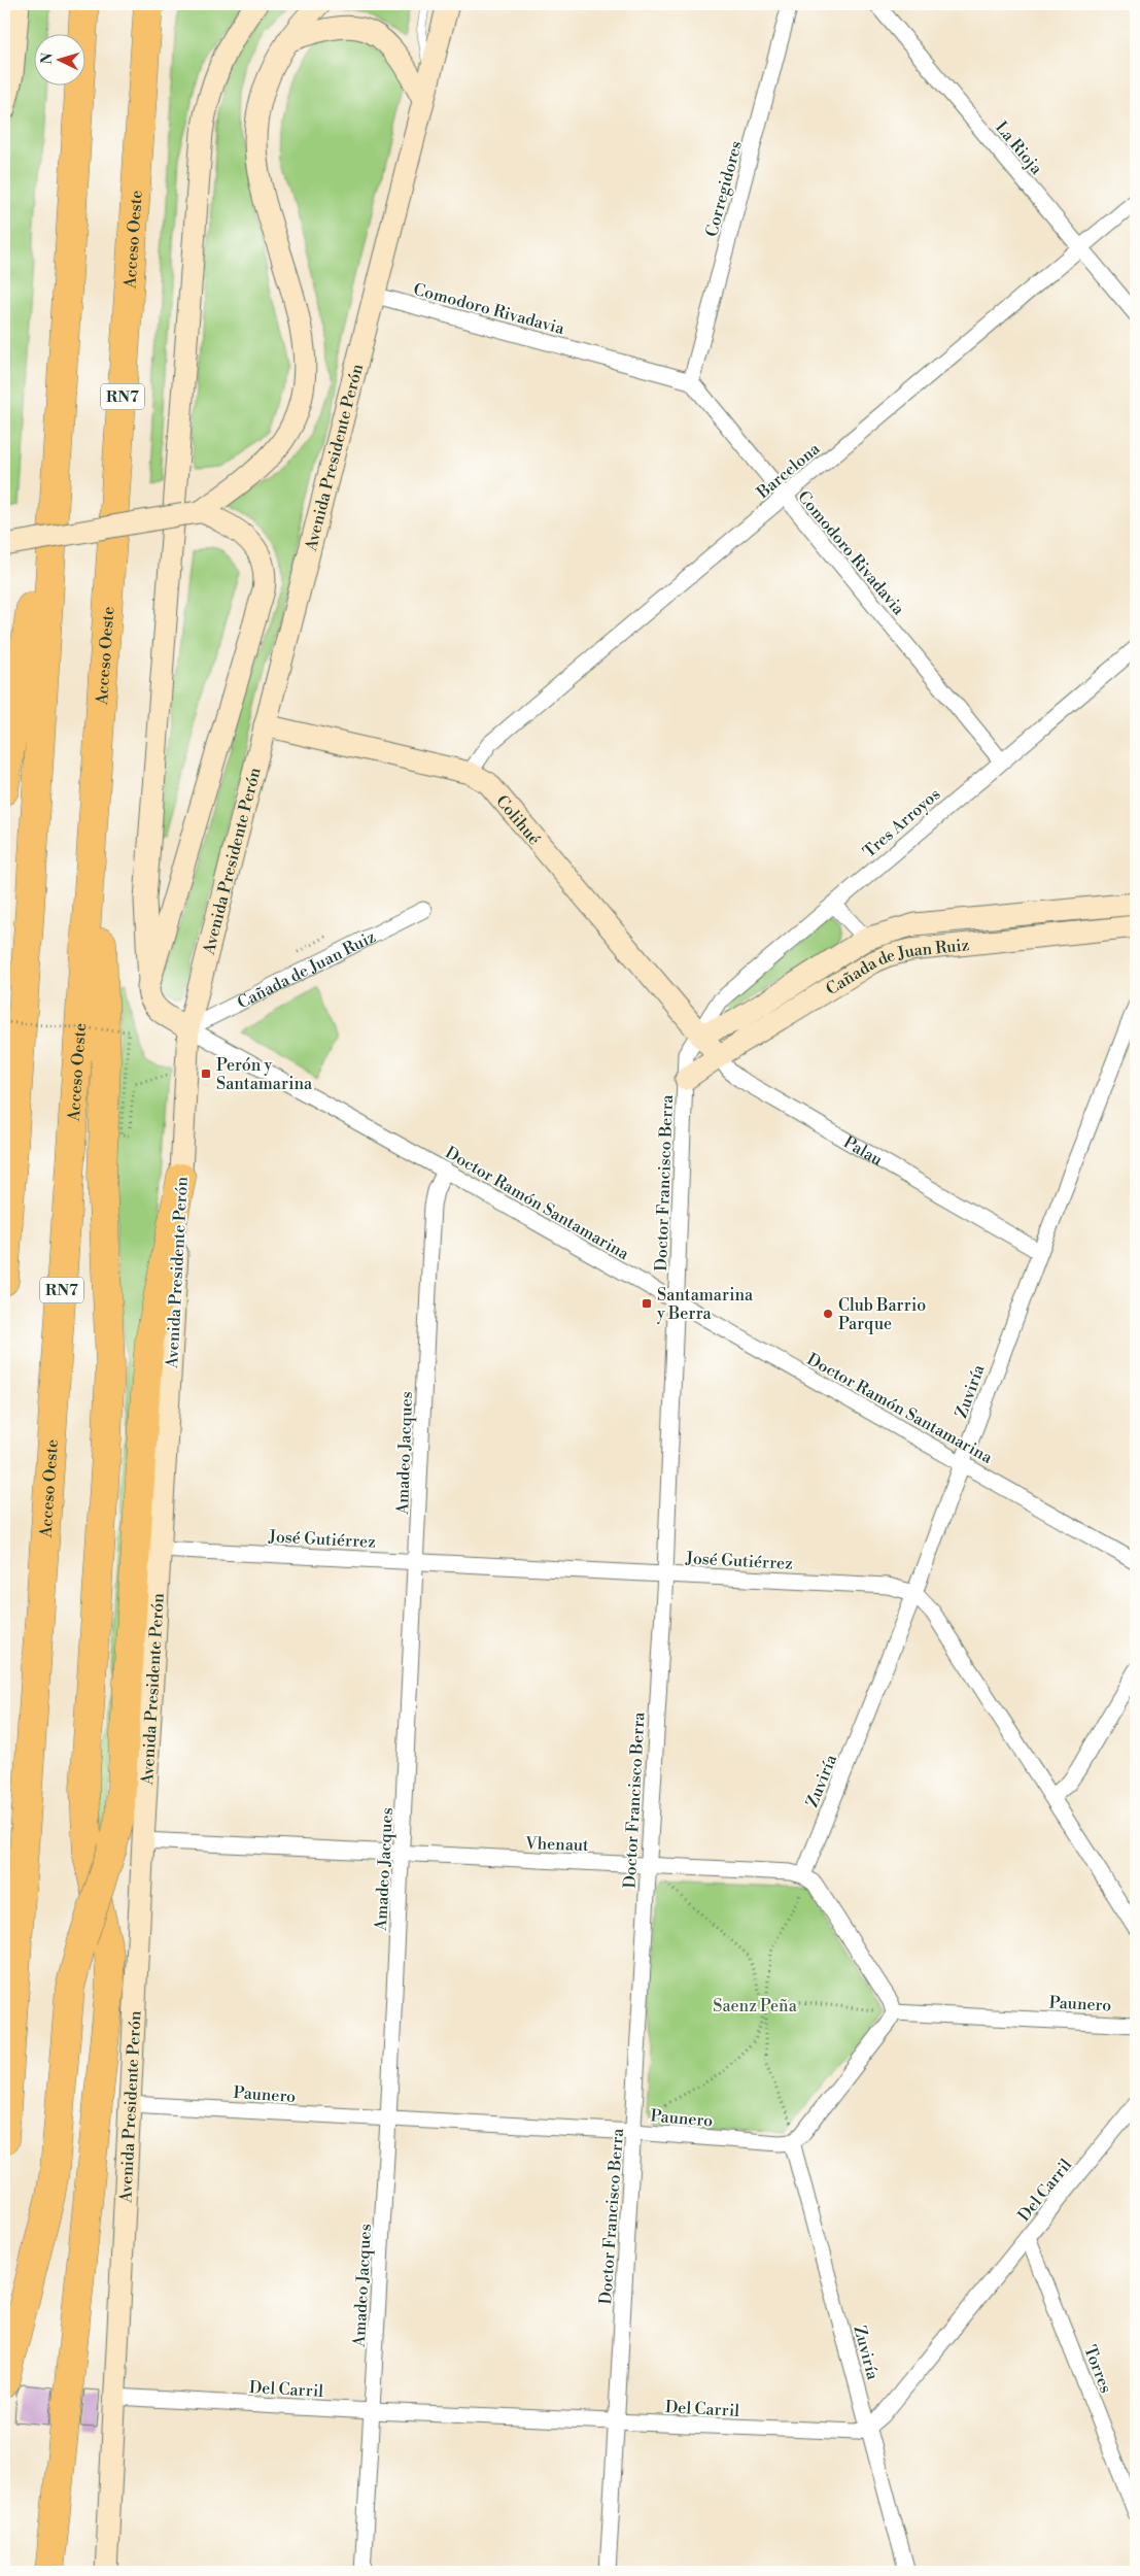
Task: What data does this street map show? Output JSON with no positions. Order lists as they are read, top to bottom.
{
  "streets": {
    "highway": ["Acceso Oeste", "RN7"],
    "main road": [
      "Avenida Presidente Perón",
      "Colihué",
      "Cañada de Juan Ruiz",
      "Palau"
    ],
    "street": [
      "La Rioja",
      "Corregidores",
      "Comodoro Rivadavia",
      "Barcelona",
      "Tres Arroyos",
      "Doctor Francisco Berra",
      "Doctor Ramón Santamarina",
      "Zuviría",
      "Amadeo Jacques",
      "José Gutiérrez",
      "Vhenaut",
      "Paunero",
      "Del Carril",
      "Torres"
    ]
  },
  "crossings": [
    ["La Rioja", "Barcelona"],
    ["Corregidores", "Comodoro Rivadavia"],
    ["Comodoro Rivadavia", "Avenida Presidente Perón"],
    ["Comodoro Rivadavia", "Barcelona"],
    ["Comodoro Rivadavia", "Tres Arroyos"],
    ["Avenida Presidente Perón", "Colihué"],
    ["Avenida Presidente Perón", "Cañada de Juan Ruiz"],
    ["Avenida Presidente Perón", "Doctor Ramón Santamarina"],
    ["Avenida Presidente Perón", "José Gutiérrez"],
    ["Avenida Presidente Perón", "Vhenaut"],
    ["Avenida Presidente Perón", "Paunero"],
    ["Avenida Presidente Perón", "Del Carril"],
    ["Barcelona", "Colihué"],
    ["Colihué", "Tres Arroyos"],
    ["Colihué", "Cañada de Juan Ruiz"],
    ["Colihué", "Palau"],
    ["Colihué", "Doctor Francisco Berra"],
    ["Tres Arroyos", "Cañada de Juan Ruiz"],
    ["Tres Arroyos", "Palau"],
    ["Tres Arroyos", "Doctor Francisco Berra"],
    ["Cañada de Juan Ruiz", "Palau"],
    ["Cañada de Juan Ruiz", "Doctor Francisco Berra"],
    ["Cañada de Juan Ruiz", "Doctor Ramón Santamarina"],
    ["Palau", "Doctor Francisco Berra"],
    ["Palau", "Zuviría"],
    ["Doctor Francisco Berra", "Doctor Ramón Santamarina"],
    ["Doctor Francisco Berra", "José Gutiérrez"],
    ["Doctor Francisco Berra", "Vhenaut"],
    ["Doctor Francisco Berra", "Paunero"],
    ["Doctor Francisco Berra", "Del Carril"],
    ["Doctor Ramón Santamarina", "Zuviría"],
    ["Doctor Ramón Santamarina", "Amadeo Jacques"],
    ["Zuviría", "José Gutiérrez"],
    ["Zuviría", "Vhenaut"],
    ["Zuviría", "Paunero"],
    ["Zuviría", "Del Carril"],
    ["Amadeo Jacques", "José Gutiérrez"],
    ["Amadeo Jacques", "Vhenaut"],
    ["Amadeo Jacques", "Paunero"],
    ["Amadeo Jacques", "Del Carril"],
    ["Del Carril", "Torres"]
  ],
  "parks": ["Saenz Peña"],
  "places": {
    "transit": ["Perón y Santamarina", "Santamarina y Berra"],
    "other": ["Club Barrio Parque"]
  },
  "north": "left"
}
